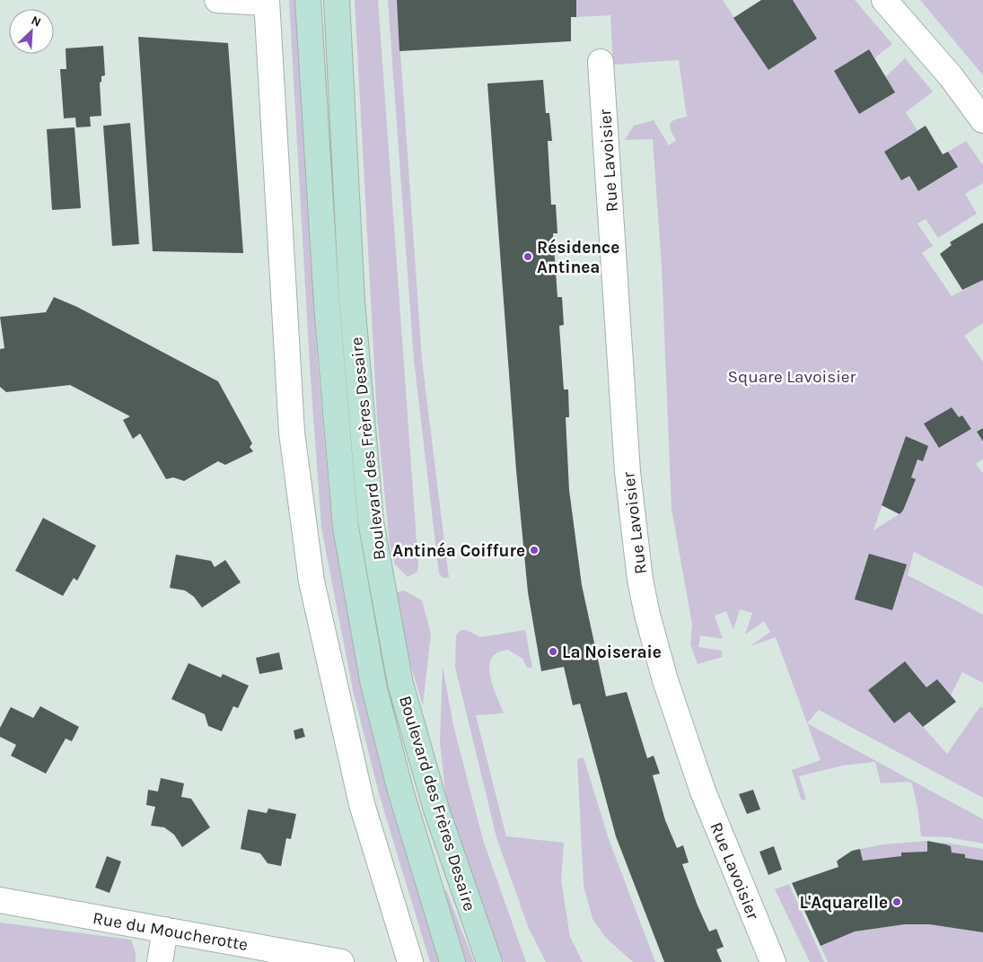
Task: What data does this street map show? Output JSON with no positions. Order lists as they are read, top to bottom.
{
  "streets": {
    "main road": ["Boulevard des Frères Desaire"],
    "street": ["Rue Lavoisier", "Rue du Moucherotte"]
  },
  "parks": ["Square Lavoisier"],
  "places": [
    "Résidence Antinea",
    "Antinéa Coiffure",
    "La Noiseraie",
    "L'Aquarelle"
  ],
  "north": "top right"
}
